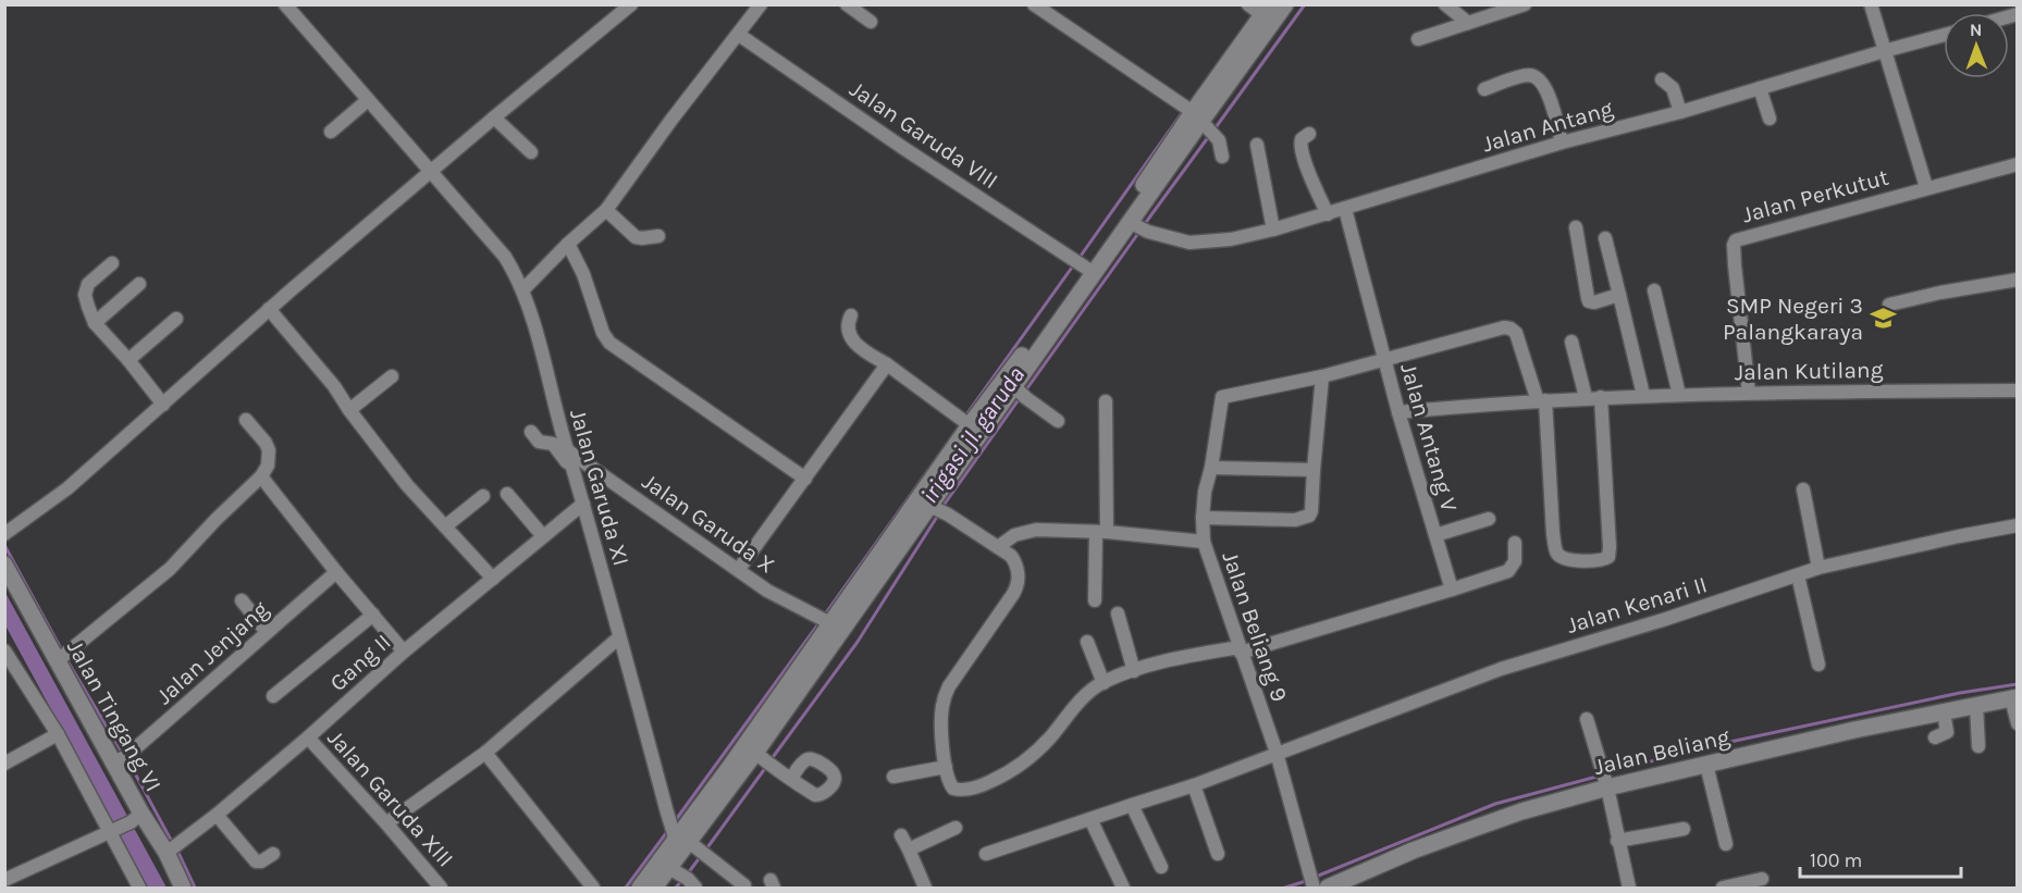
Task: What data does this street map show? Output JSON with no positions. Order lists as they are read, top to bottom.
{
  "streets": {
    "main road": ["Jalan Tingang VI", "Jalan Beliang"],
    "street": [
      "Jalan Antang",
      "Jalan Garuda VIII",
      "Jalan Perkutut",
      "Jalan Kutilang",
      "Jalan Antang V",
      "Jalan Garuda XI",
      "Jalan Garuda X",
      "Jalan Kenari II",
      "Jalan Beliang 9",
      "Jalan Jenjang",
      "Gang II",
      "Jalan Garuda XIII"
    ]
  },
  "crossings": [
    ["Jalan Antang", "Jalan Antang V"],
    ["Jalan Perkutut", "Jalan Kutilang"],
    ["Jalan Kutilang", "Jalan Antang V"],
    ["Jalan Garuda XI", "Jalan Garuda X"],
    ["Jalan Garuda XI", "Gang II"],
    ["Jalan Kenari II", "Jalan Beliang 9"],
    ["Jalan Jenjang", "Jalan Tingang VI"],
    ["Gang II", "Jalan Tingang VI"],
    ["Gang II", "Jalan Garuda XIII"]
  ],
  "water": ["irigasi jl. garuda"],
  "places": {
    "school or university": ["SMP Negeri 3 Palangkaraya"]
  },
  "scale_bar": "100 m",
  "north": "top"
}
